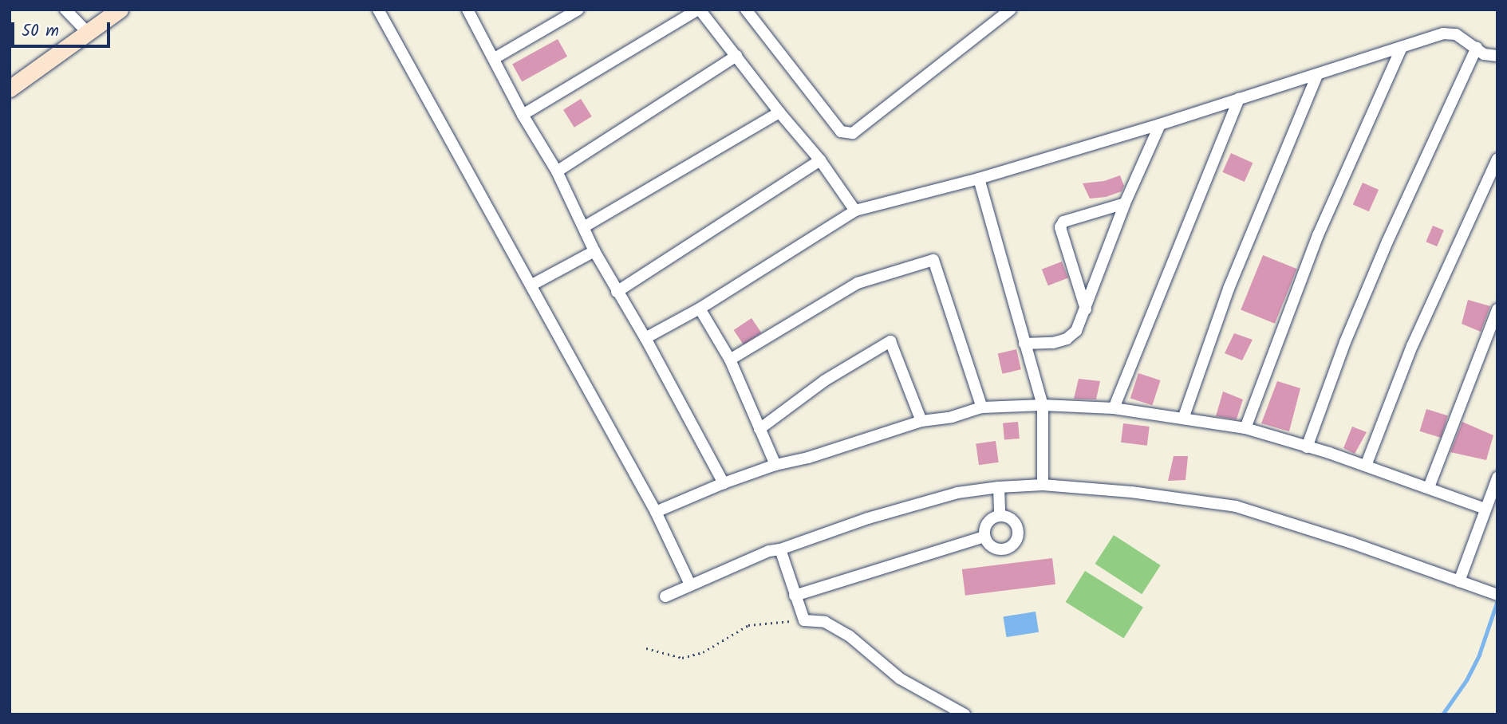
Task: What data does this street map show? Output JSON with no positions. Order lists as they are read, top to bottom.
{
  "scale_bar": "50 m"
}
